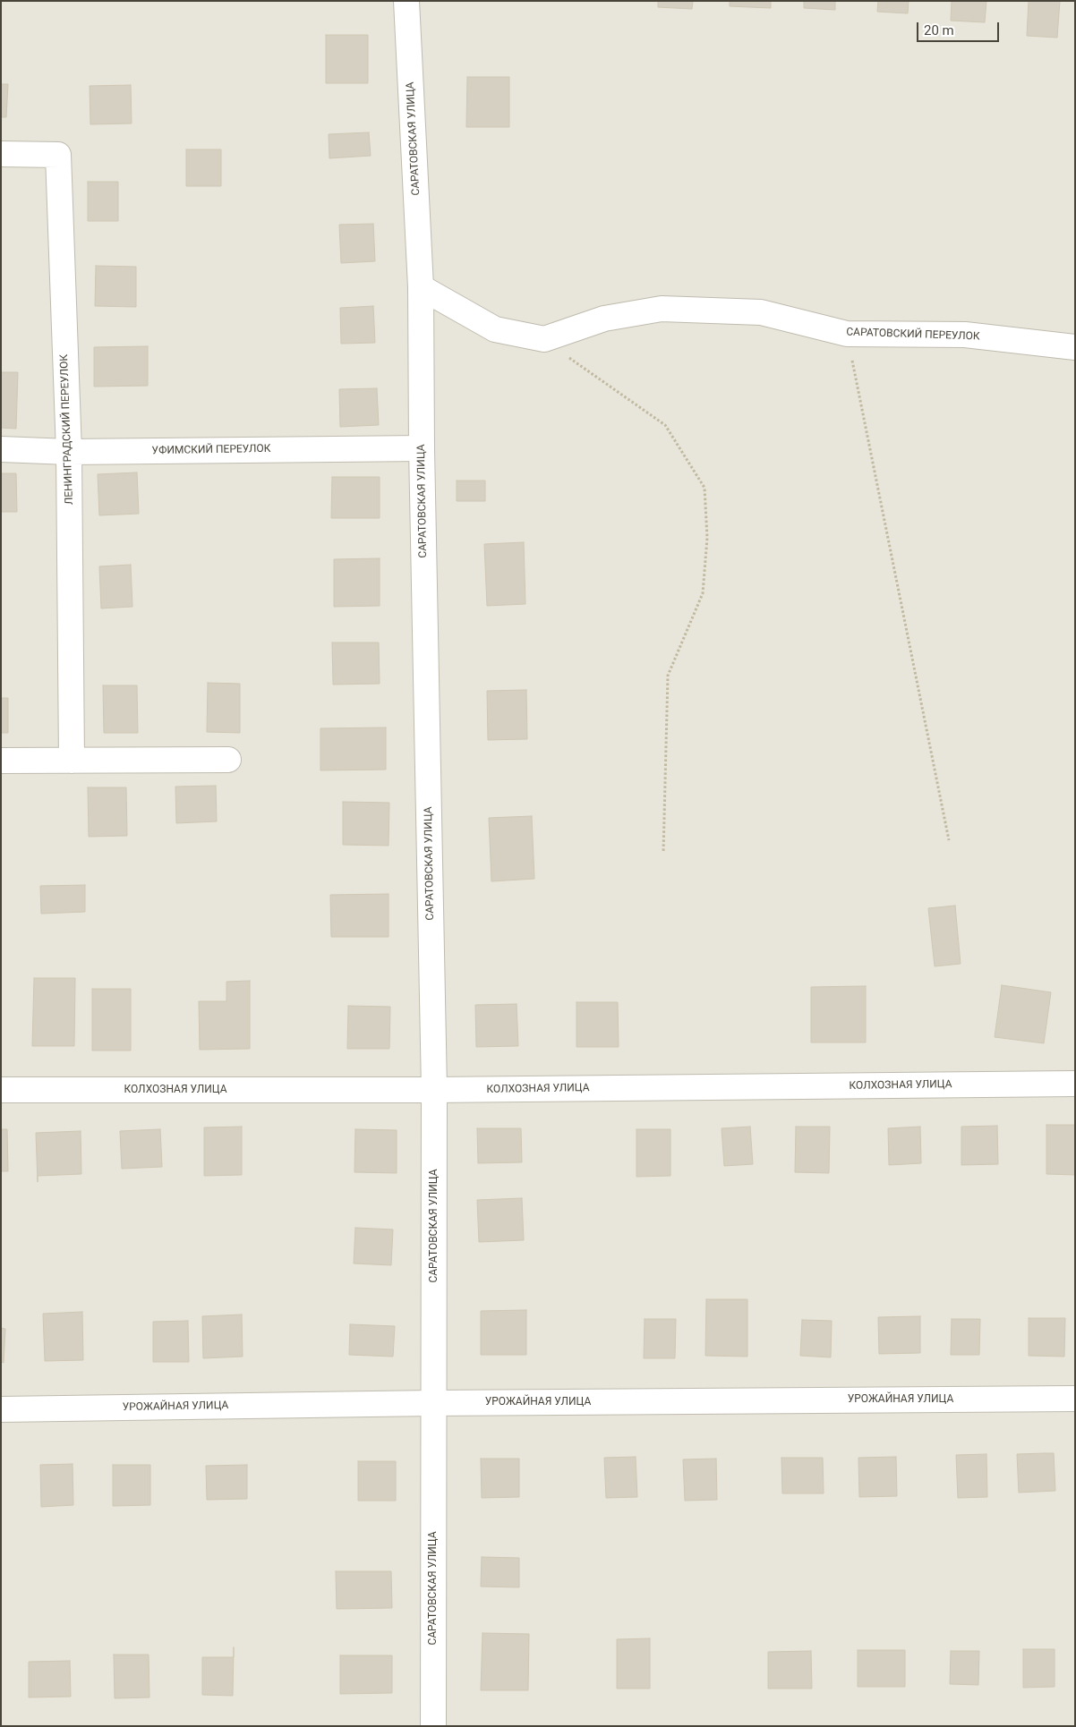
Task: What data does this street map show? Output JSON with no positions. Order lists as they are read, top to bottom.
{
  "streets": {
    "street": [
      "САРАТОВСКАЯ УЛИЦА",
      "САРАТОВСКИЙ ПЕРЕУЛОК",
      "ЛЕНИНГРАДСКИЙ ПЕРЕУЛОК",
      "УФИМСКИЙ ПЕРЕУЛОК",
      "КОЛХОЗНАЯ УЛИЦА",
      "УРОЖАЙНАЯ УЛИЦА"
    ]
  },
  "crossings": [
    ["САРАТОВСКАЯ УЛИЦА", "УФИМСКИЙ ПЕРЕУЛОК"],
    ["САРАТОВСКАЯ УЛИЦА", "КОЛХОЗНАЯ УЛИЦА"],
    ["САРАТОВСКАЯ УЛИЦА", "УРОЖАЙНАЯ УЛИЦА"],
    ["ЛЕНИНГРАДСКИЙ ПЕРЕУЛОК", "УФИМСКИЙ ПЕРЕУЛОК"]
  ],
  "scale_bar": "20 m"
}
